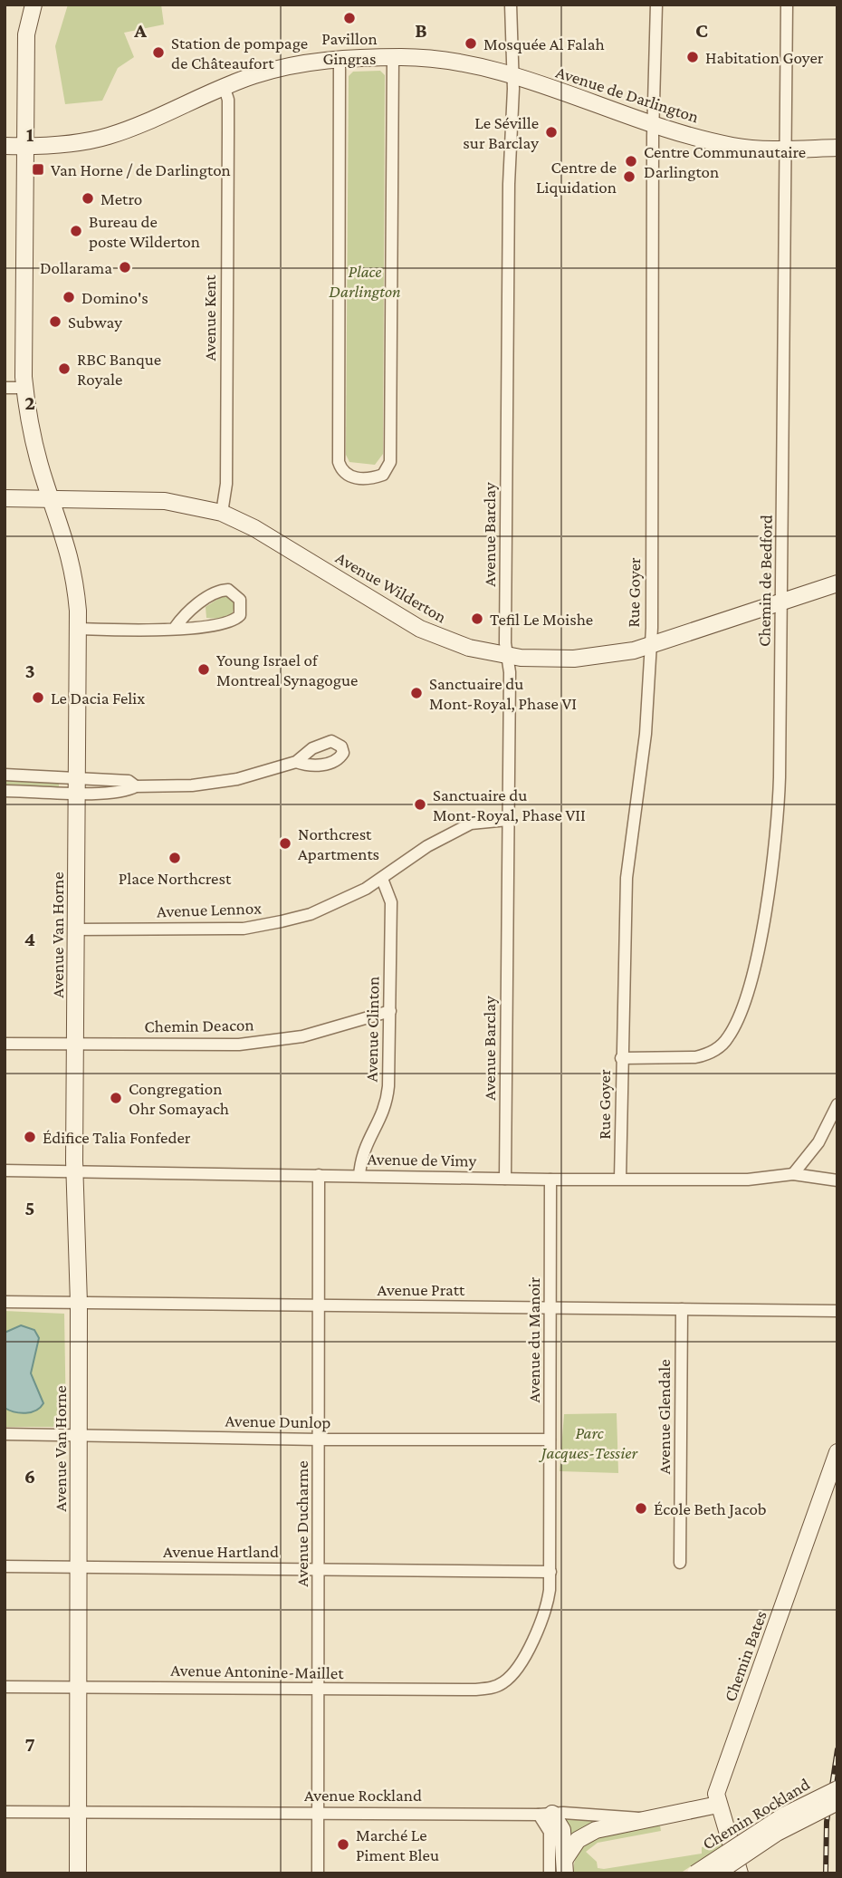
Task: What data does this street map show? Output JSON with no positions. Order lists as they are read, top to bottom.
{
  "streets": {
    "street": [
      "Avenue de Darlington",
      "Avenue Kent",
      "Avenue Barclay",
      "Chemin de Bedford",
      "Avenue Wilderton",
      "Rue Goyer",
      "Avenue Lennox",
      "Avenue Van Horne",
      "Chemin Deacon",
      "Avenue Clinton",
      "Avenue de Vimy",
      "Avenue Pratt",
      "Avenue du Manoir",
      "Avenue Glendale",
      "Avenue Dunlop",
      "Avenue Ducharme",
      "Avenue Hartland",
      "Chemin Bates",
      "Avenue Antonine-Maillet",
      "Avenue Rockland",
      "Chemin Rockland"
    ]
  },
  "crossings": [
    ["Avenue de Darlington", "Avenue Kent"],
    ["Avenue de Darlington", "Avenue Barclay"],
    ["Avenue de Darlington", "Chemin de Bedford"],
    ["Avenue de Darlington", "Rue Goyer"],
    ["Avenue de Darlington", "Avenue Van Horne"],
    ["Avenue Kent", "Avenue Wilderton"],
    ["Avenue Barclay", "Avenue Wilderton"],
    ["Avenue Barclay", "Avenue Lennox"],
    ["Avenue Barclay", "Avenue de Vimy"],
    ["Chemin de Bedford", "Avenue Wilderton"],
    ["Chemin de Bedford", "Rue Goyer"],
    ["Avenue Wilderton", "Rue Goyer"],
    ["Avenue Wilderton", "Avenue Van Horne"],
    ["Rue Goyer", "Avenue de Vimy"],
    ["Avenue Lennox", "Avenue Van Horne"],
    ["Avenue Lennox", "Avenue Clinton"],
    ["Avenue Van Horne", "Chemin Deacon"],
    ["Avenue Van Horne", "Avenue de Vimy"],
    ["Avenue Van Horne", "Avenue Pratt"],
    ["Avenue Van Horne", "Avenue Dunlop"],
    ["Avenue Van Horne", "Avenue Hartland"],
    ["Avenue Van Horne", "Avenue Antonine-Maillet"],
    ["Avenue Van Horne", "Avenue Rockland"],
    ["Chemin Deacon", "Avenue Clinton"],
    ["Avenue Clinton", "Avenue de Vimy"],
    ["Avenue de Vimy", "Avenue du Manoir"],
    ["Avenue de Vimy", "Avenue Ducharme"],
    ["Avenue Pratt", "Avenue du Manoir"],
    ["Avenue Pratt", "Avenue Glendale"],
    ["Avenue Pratt", "Avenue Ducharme"],
    ["Avenue du Manoir", "Avenue Dunlop"],
    ["Avenue du Manoir", "Avenue Hartland"],
    ["Avenue du Manoir", "Avenue Antonine-Maillet"],
    ["Avenue Dunlop", "Avenue Ducharme"],
    ["Avenue Ducharme", "Avenue Hartland"],
    ["Avenue Ducharme", "Avenue Antonine-Maillet"],
    ["Avenue Ducharme", "Avenue Rockland"],
    ["Chemin Bates", "Avenue Rockland"]
  ],
  "parks": ["Place Darlington", "Parc Jacques-Tessier"],
  "places": {
    "other": [
      "Pavillon Gingras",
      "Mosquée Al Falah",
      "Station de pompage de Châteaufort",
      "Habitation Goyer",
      "Le Séville sur Barclay",
      "Centre Communautaire Darlington",
      "Centre de Liquidation",
      "Metro",
      "Bureau de poste Wilderton",
      "Dollarama",
      "Domino's",
      "Subway",
      "RBC Banque Royale",
      "Tefil Le Moishe",
      "Young Israel of Montreal Synagogue",
      "Sanctuaire du Mont-Royal, Phase VI",
      "Le Dacia Felix",
      "Sanctuaire du Mont-Royal, Phase VII",
      "Northcrest Apartments",
      "Place Northcrest",
      "Congregation Ohr Somayach",
      "Édifice Talia Fonfeder",
      "École Beth Jacob",
      "Marché Le Piment Bleu"
    ],
    "transit": ["Van Horne / de Darlington"]
  },
  "grid": {
    "columns": ["A", "B", "C"],
    "rows": [
      "1",
      "2",
      "3",
      "4",
      "5",
      "6",
      "7"
    ]
  }
}
